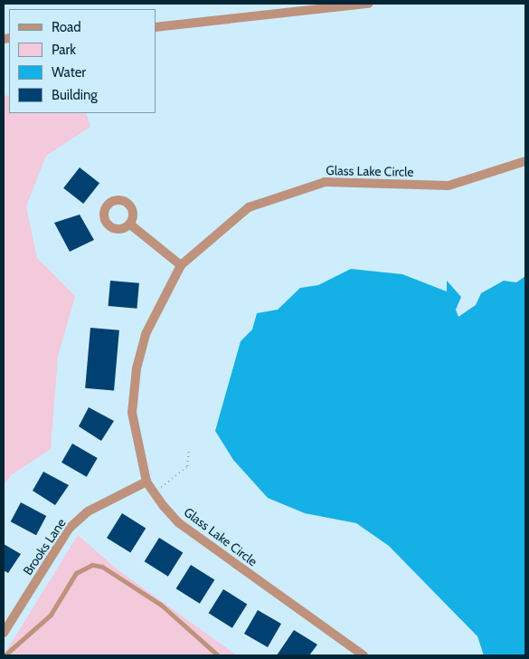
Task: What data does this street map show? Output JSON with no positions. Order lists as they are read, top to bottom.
{
  "streets": {
    "street": ["Glass Lake Circle", "Brooks Lane"]
  },
  "crossings": [
    ["Glass Lake Circle", "Brooks Lane"]
  ],
  "legend": [
    "Road",
    "Park",
    "Water",
    "Building"
  ]
}
